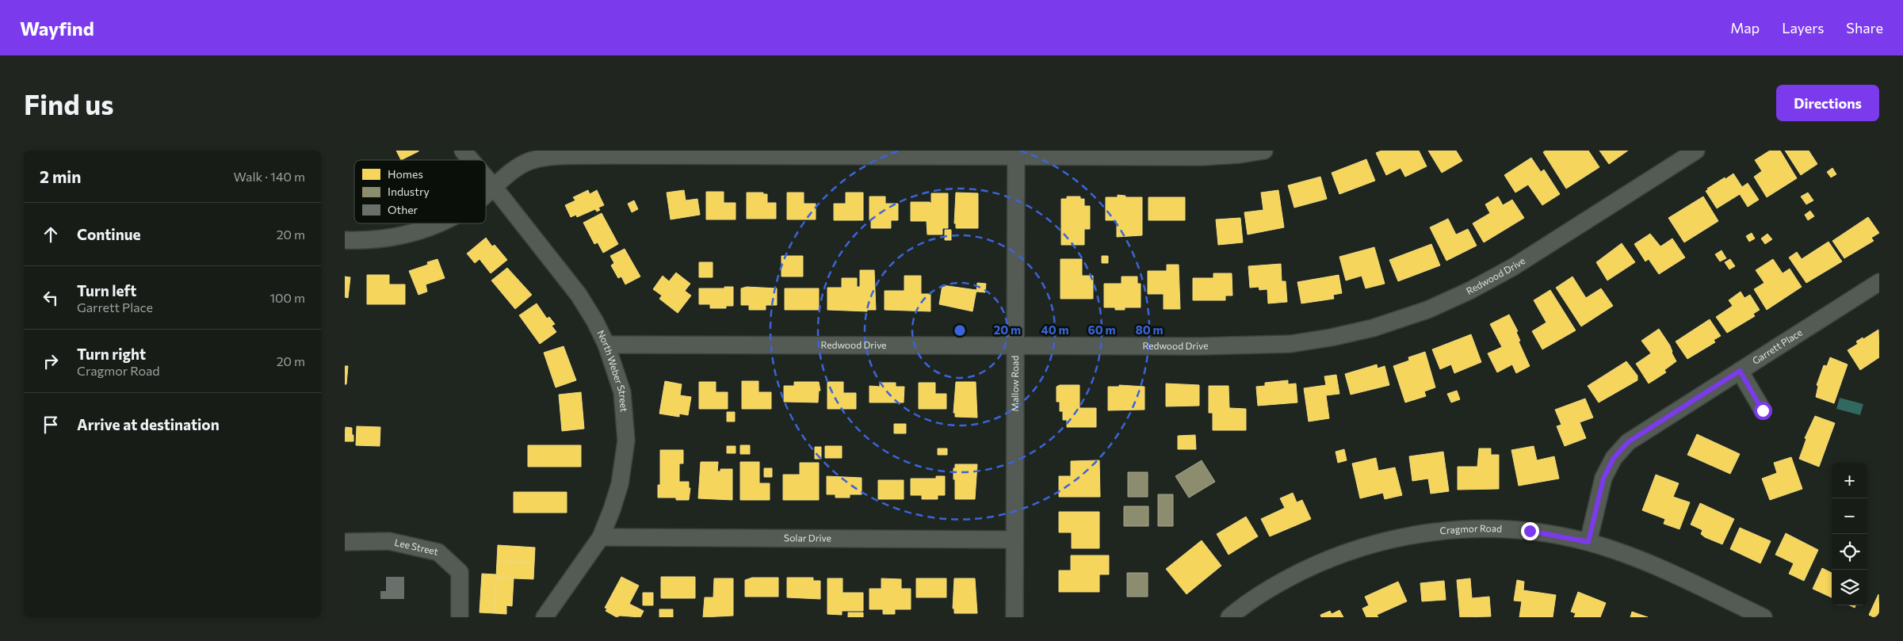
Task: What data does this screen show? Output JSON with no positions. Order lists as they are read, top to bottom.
{
  "streets": {
    "street": [
      "Redwood Drive",
      "Garrett Place",
      "North Weber Street",
      "Mallow Road",
      "Cragmor Road",
      "Solar Drive",
      "Lee Street"
    ]
  },
  "crossings": [
    ["Redwood Drive", "North Weber Street"],
    ["Redwood Drive", "Mallow Road"],
    ["Garrett Place", "Cragmor Road"],
    ["North Weber Street", "Solar Drive"],
    ["Mallow Road", "Solar Drive"]
  ],
  "legend": ["Homes", "Industry", "Other"],
  "page": {
    "header": "Wayfind",
    "nav": ["Map", "Layers", "Share"],
    "buttons": "Directions",
    "title": "Find us",
    "heading": ["2 min", "Walk · 140 m"],
    "list": [
      ["Continue", "20 m"],
      ["Turn left", "Garrett Place", "100 m"],
      ["Turn right", "Cragmor Road", "20 m"],
      "Arrive at destination"
    ],
    "map_buttons": ["+", "−"]
  },
  "rings": [
    "20 m",
    "40 m",
    "60 m",
    "80 m"
  ]
}
